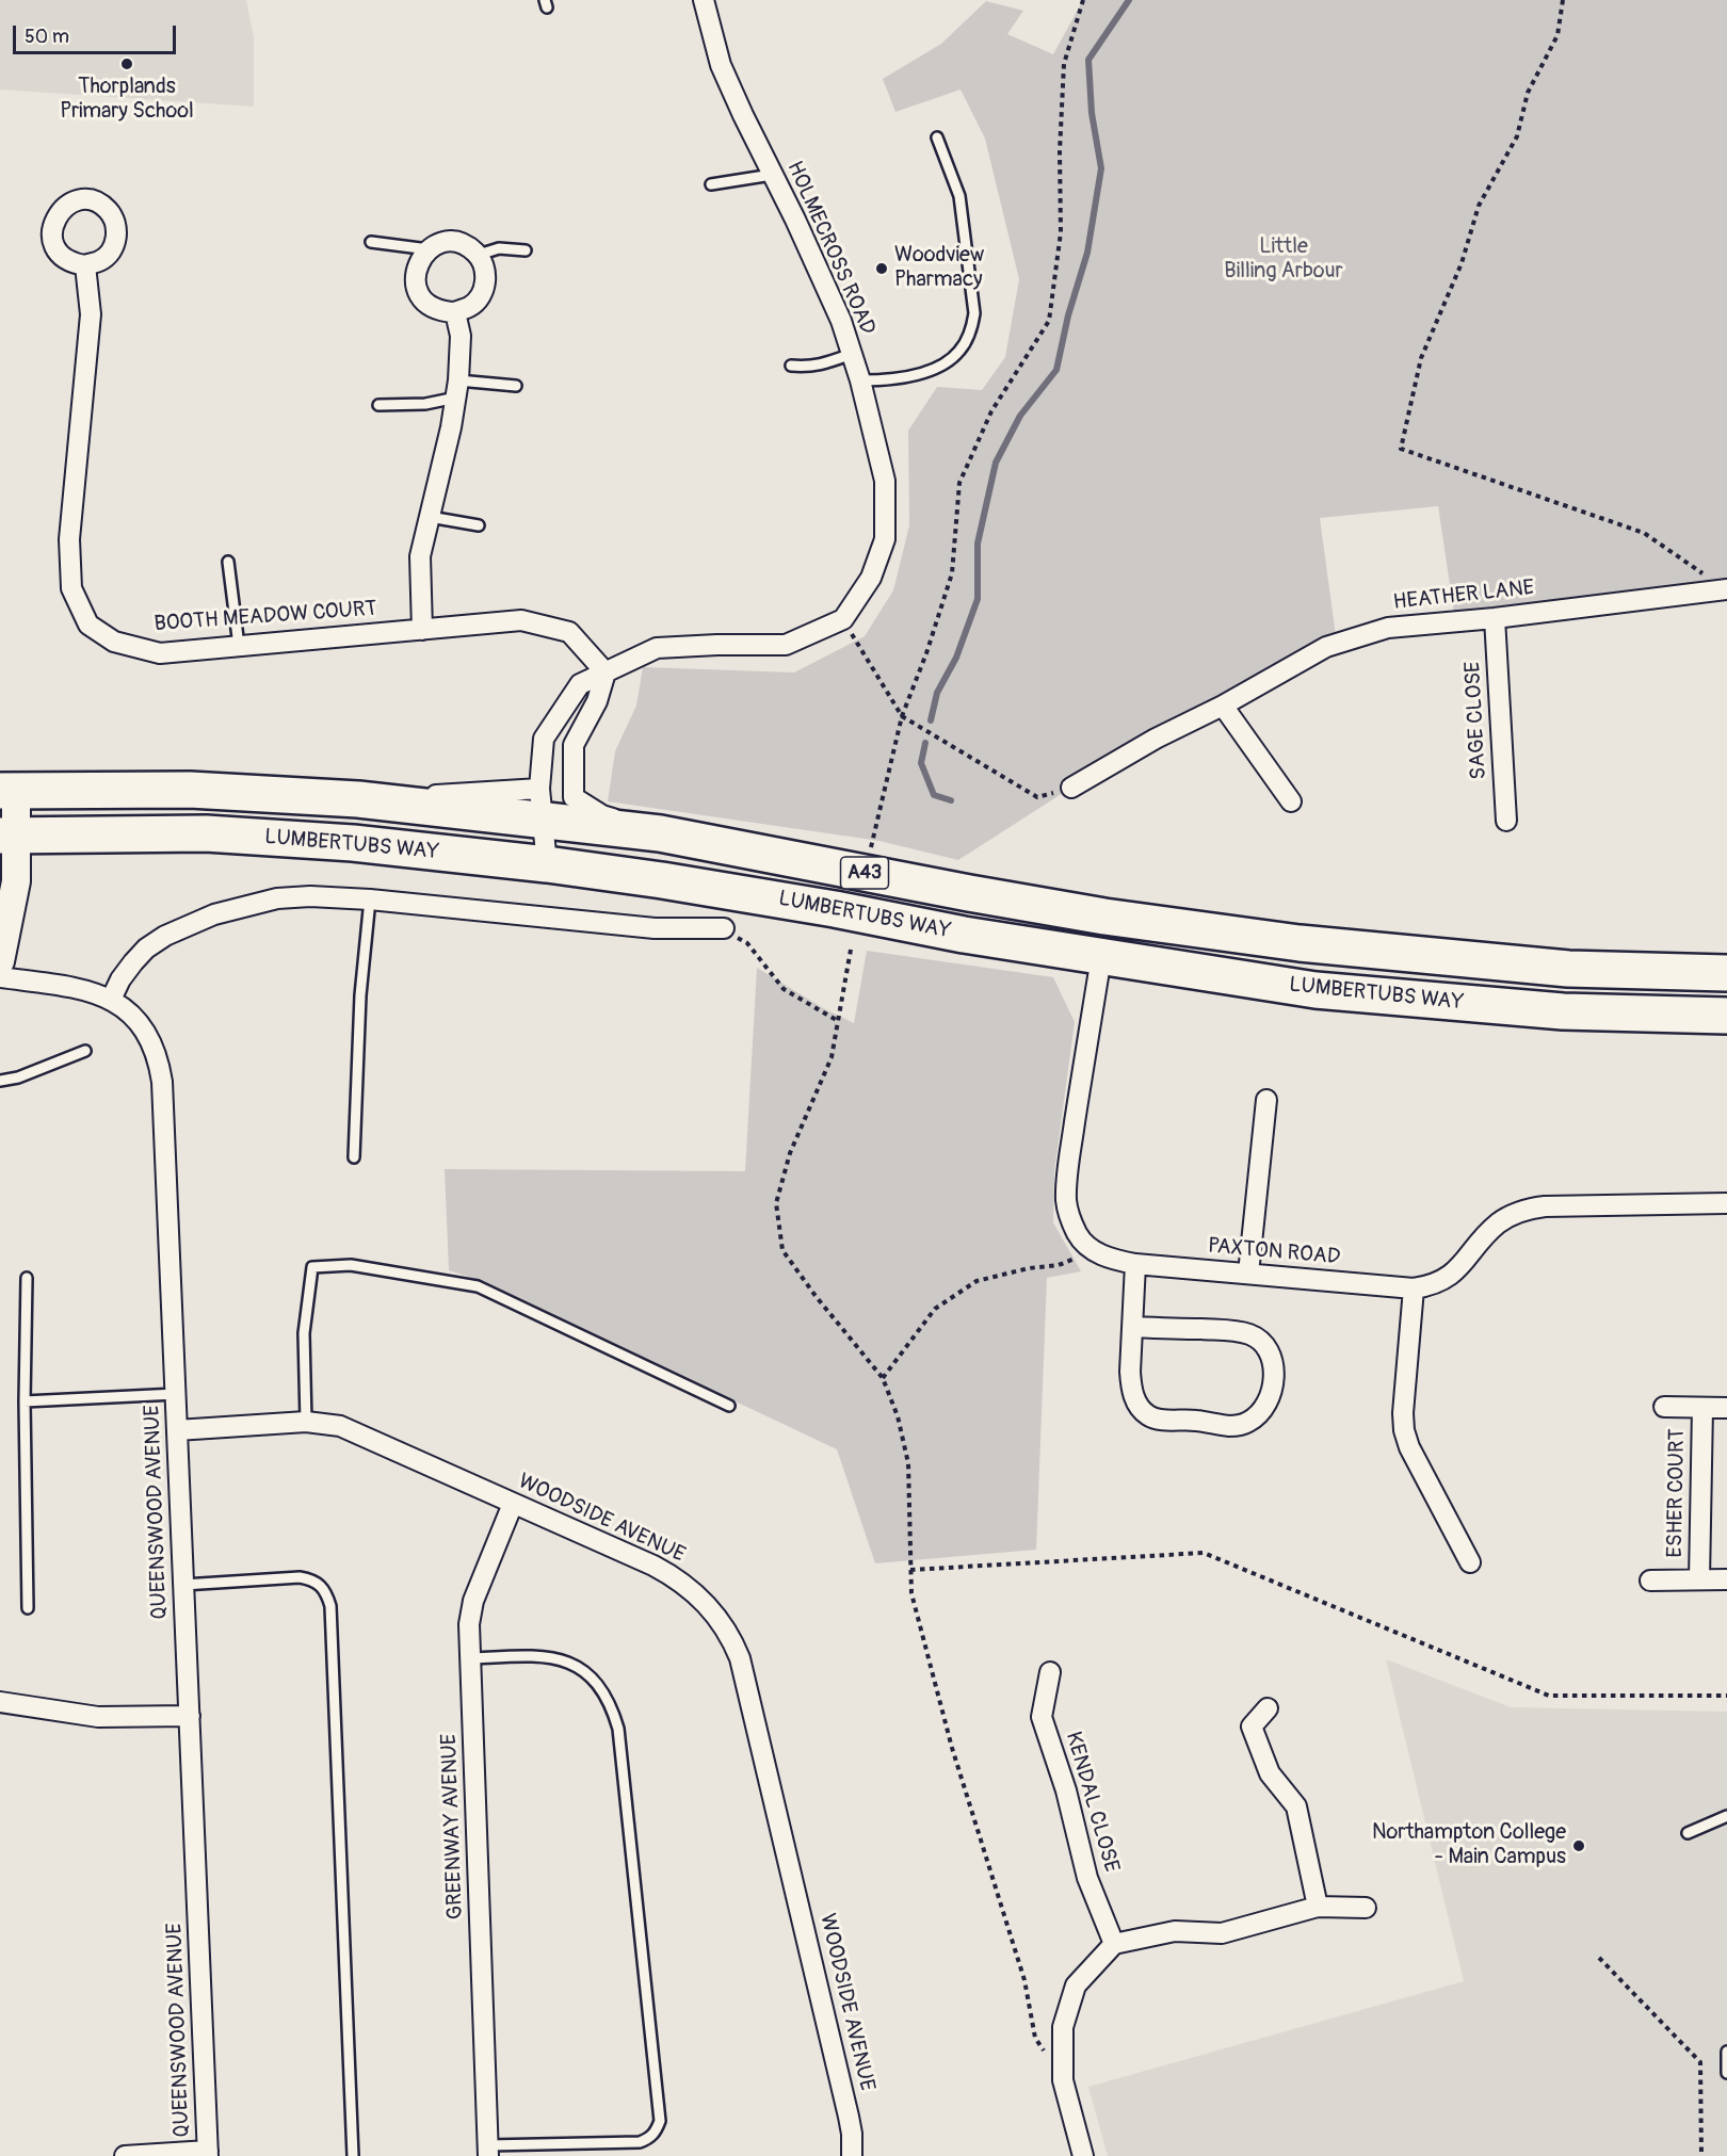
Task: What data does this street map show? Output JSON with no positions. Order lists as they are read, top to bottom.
{
  "streets": {
    "highway": ["LUMBERTUBS WAY", "A43"],
    "street": [
      "HOLMECROSS ROAD",
      "HEATHER LANE",
      "BOOTH MEADOW COURT",
      "SAGE CLOSE",
      "PAXTON ROAD",
      "ESHER COURT",
      "QUEENSWOOD AVENUE",
      "WOODSIDE AVENUE",
      "KENDAL CLOSE",
      "GREENWAY AVENUE"
    ]
  },
  "crossings": [
    ["HEATHER LANE", "SAGE CLOSE"],
    ["QUEENSWOOD AVENUE", "WOODSIDE AVENUE"],
    ["WOODSIDE AVENUE", "GREENWAY AVENUE"]
  ],
  "parks": ["Little Billing Arbour"],
  "places": ["Thorplands Primary School", "Woodview Pharmacy", "Northampton College - Main Campus"],
  "scale_bar": "50 m"
}
